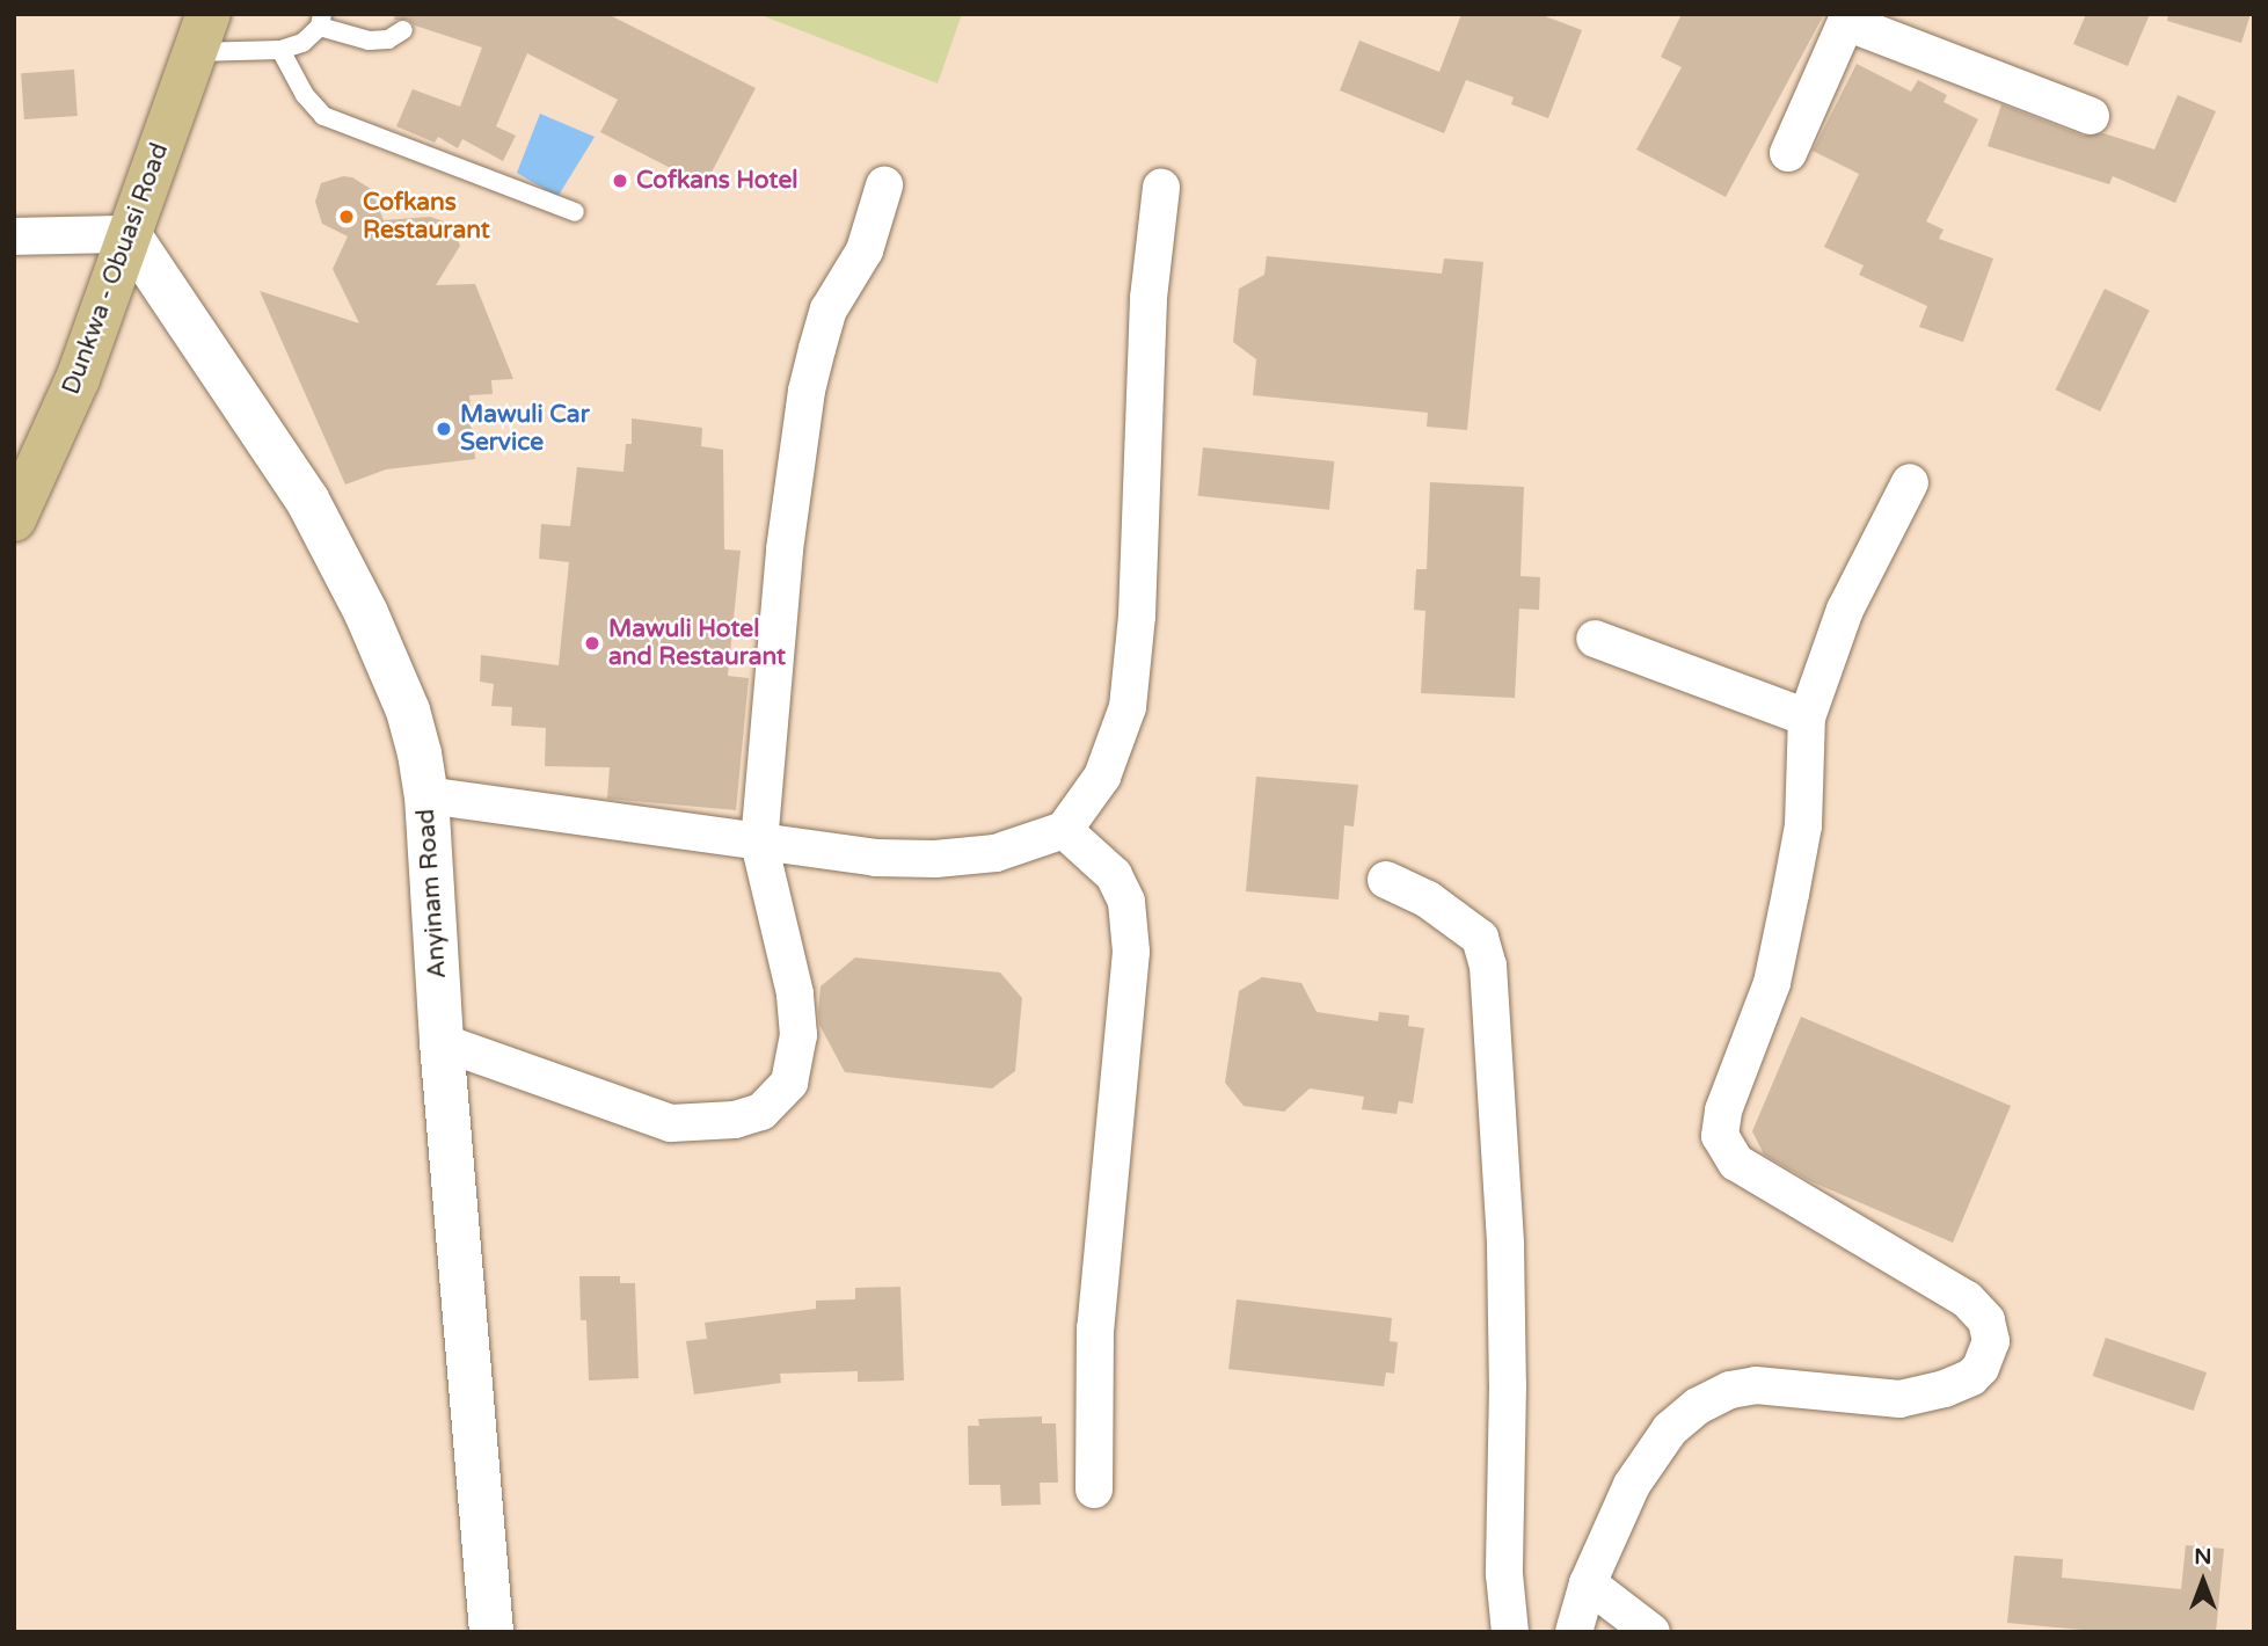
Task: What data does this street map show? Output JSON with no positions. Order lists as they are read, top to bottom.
{
  "streets": {
    "main road": ["Dunkwa - Obuasi Road"],
    "street": ["Anyinam Road"]
  },
  "crossings": [
    ["Dunkwa - Obuasi Road", "Anyinam Road"]
  ],
  "places": [
    "Cofkans Hotel",
    "Cofkans Restaurant",
    "Mawuli Car Service",
    "Mawuli Hotel and Restaurant"
  ],
  "north": "top"
}
